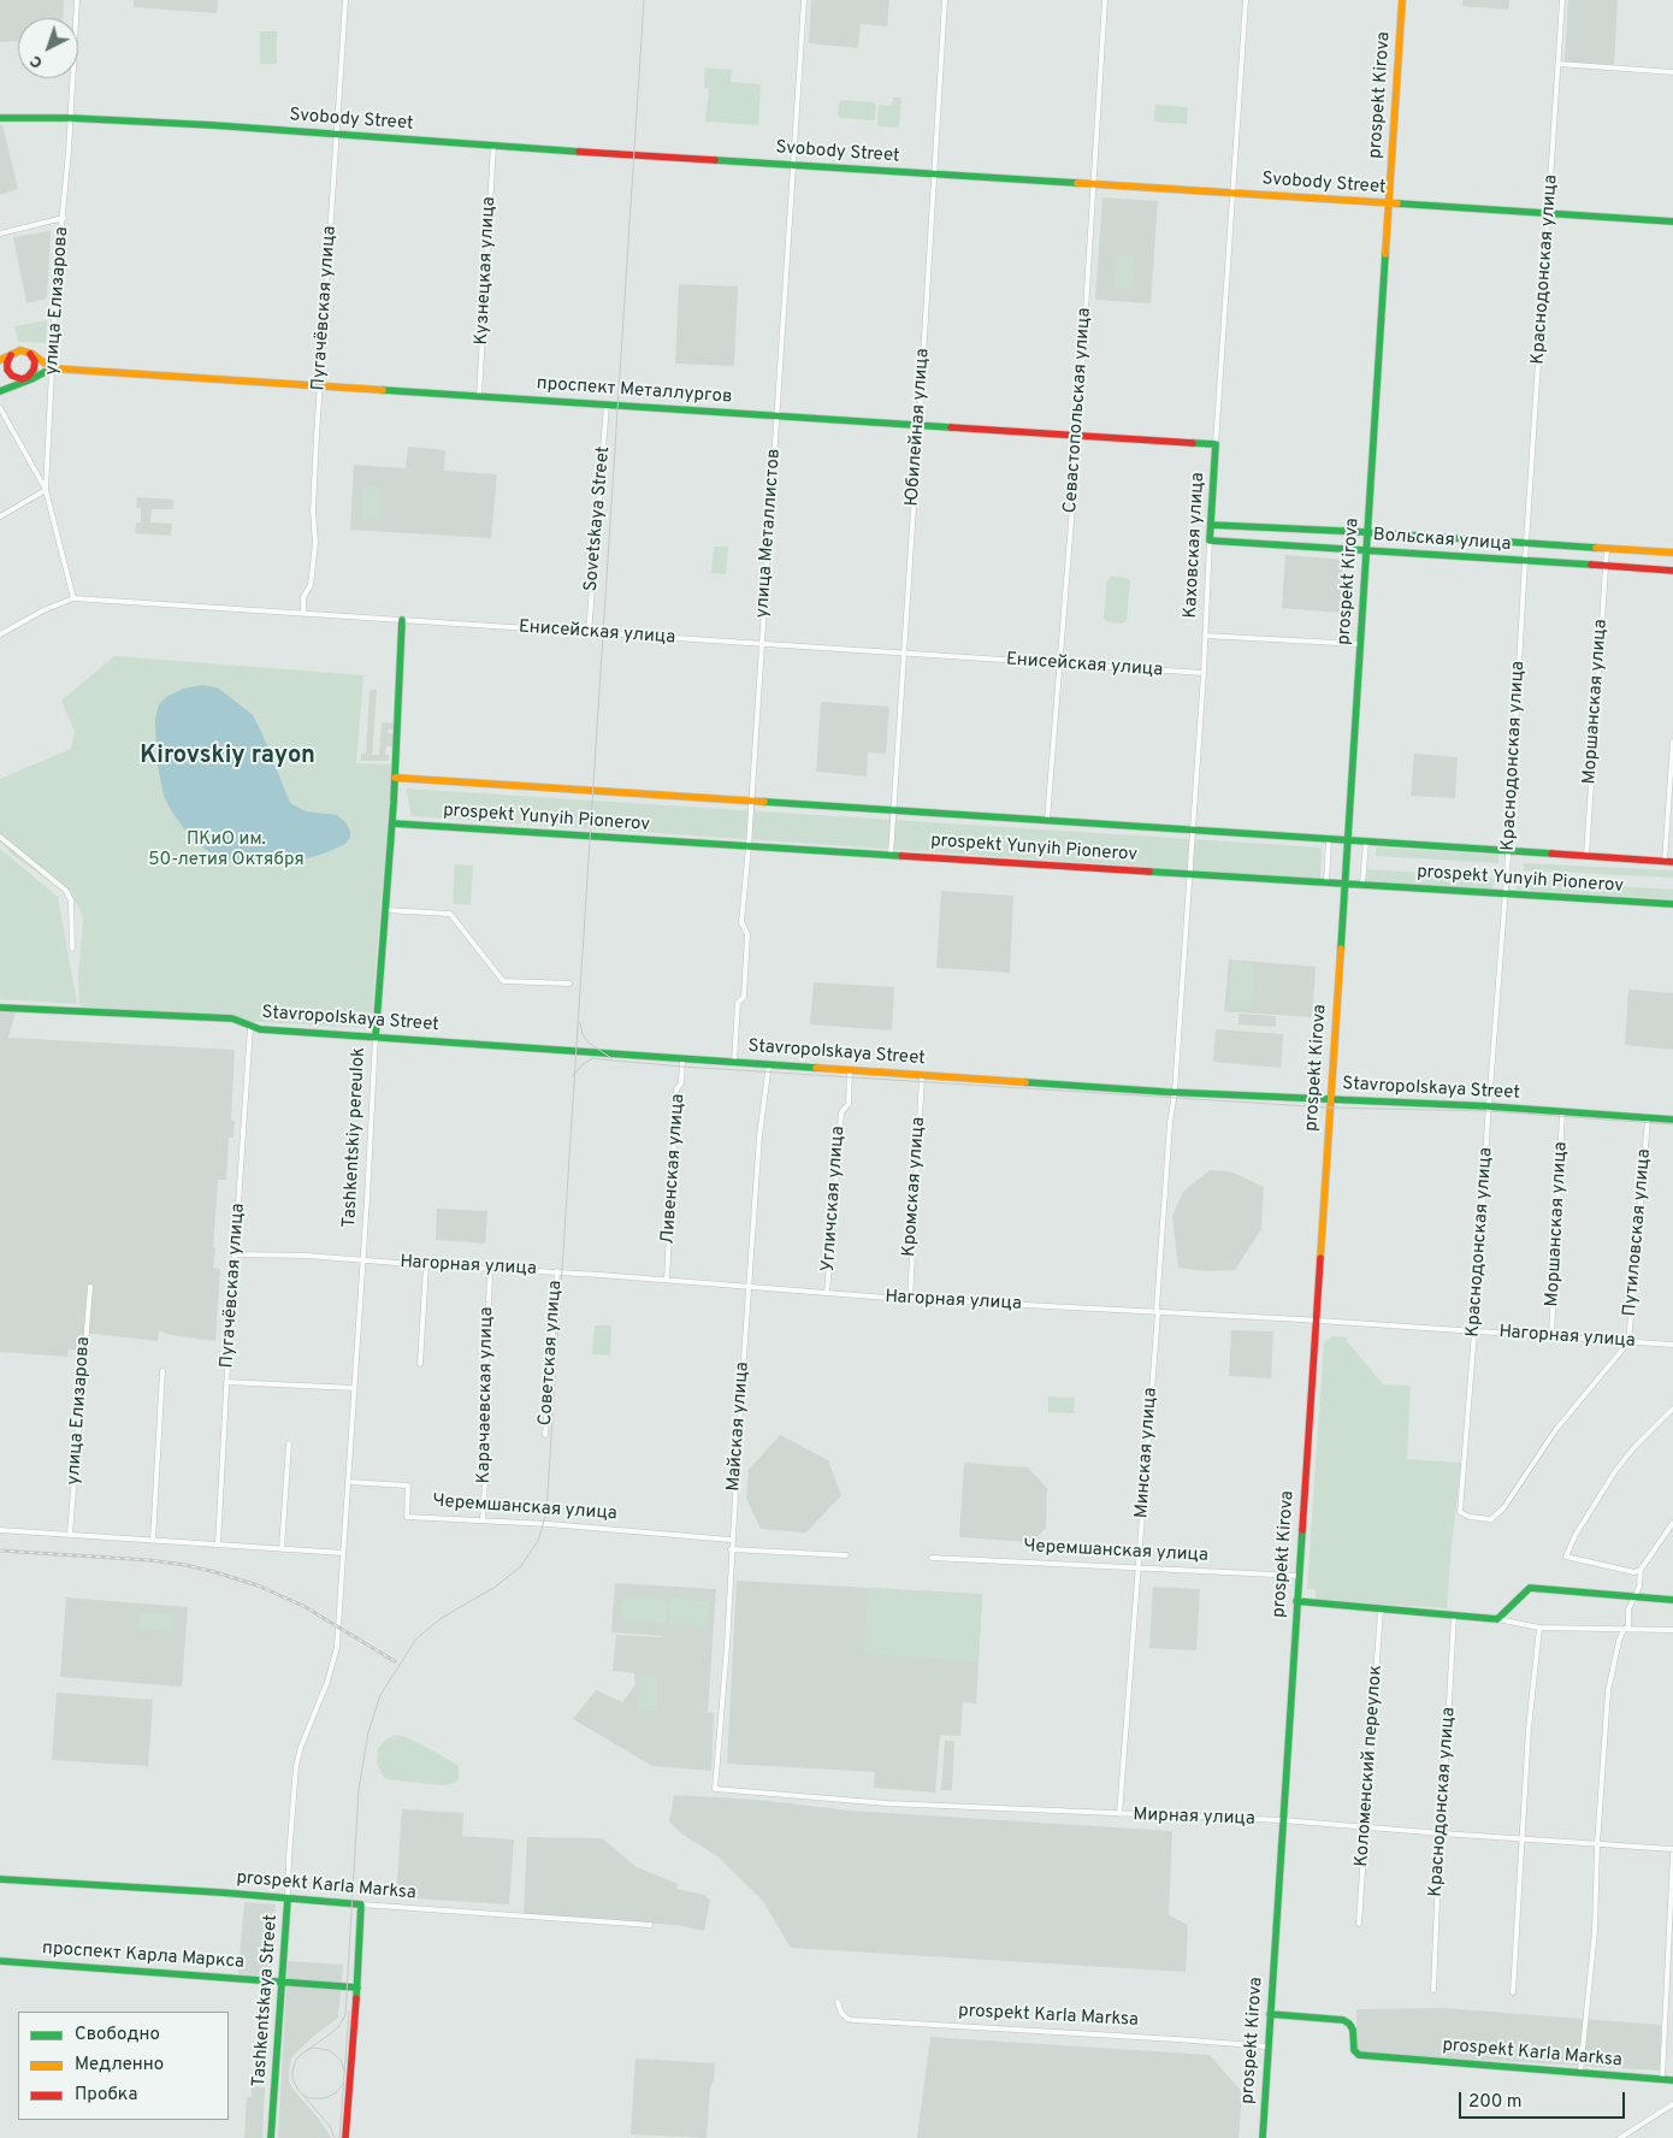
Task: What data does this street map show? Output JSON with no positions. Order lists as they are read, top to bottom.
{
  "streets": {
    "street": [
      "prospekt Kirova",
      "Svobody Street",
      "Краснодонская улица",
      "Кузнецкая улица",
      "улица Елизарова",
      "Пугачёвская улица",
      "проспект Металлургов",
      "Севастопольская улица",
      "Юбилейная улица",
      "Sovetskaya Street",
      "улица Металлистов",
      "Вольская улица",
      "Каховская улица",
      "Енисейская улица",
      "Моршанская улица",
      "prospekt Yunyih Pionerov",
      "Stavropolskaya Street",
      "Tashkentskiy pereulok",
      "Ливенская улица",
      "Кромская улица",
      "Угличская улица",
      "Путиловская улица",
      "Нагорная улица",
      "Советская улица",
      "Карачаевская улица",
      "Майская улица",
      "Минская улица",
      "Черемшанская улица",
      "Коломенский переулок",
      "Мирная улица",
      "prospekt Karla Marksa",
      "проспект Карла Маркса",
      "Tashkentskaya Street"
    ]
  },
  "crossings": [
    ["prospekt Kirova", "Svobody Street"],
    ["prospekt Kirova", "Вольская улица"],
    ["prospekt Kirova", "prospekt Yunyih Pionerov"],
    ["prospekt Kirova", "Stavropolskaya Street"],
    ["prospekt Kirova", "Нагорная улица"],
    ["prospekt Kirova", "Черемшанская улица"],
    ["prospekt Kirova", "Мирная улица"],
    ["prospekt Kirova", "prospekt Karla Marksa"],
    ["Svobody Street", "Краснодонская улица"],
    ["Svobody Street", "Кузнецкая улица"],
    ["Svobody Street", "улица Елизарова"],
    ["Svobody Street", "Пугачёвская улица"],
    ["Svobody Street", "Севастопольская улица"],
    ["Svobody Street", "Юбилейная улица"],
    ["Svobody Street", "улица Металлистов"],
    ["Svobody Street", "Каховская улица"],
    ["Краснодонская улица", "Вольская улица"],
    ["Краснодонская улица", "prospekt Yunyih Pionerov"],
    ["Краснодонская улица", "Stavropolskaya Street"],
    ["Краснодонская улица", "Путиловская улица"],
    ["Краснодонская улица", "Нагорная улица"],
    ["Краснодонская улица", "Мирная улица"],
    ["Кузнецкая улица", "проспект Металлургов"],
    ["улица Елизарова", "проспект Металлургов"],
    ["улица Елизарова", "Енисейская улица"],
    ["Пугачёвская улица", "проспект Металлургов"],
    ["Пугачёвская улица", "Енисейская улица"],
    ["Пугачёвская улица", "Stavropolskaya Street"],
    ["Пугачёвская улица", "Нагорная улица"],
    ["проспект Металлургов", "Севастопольская улица"],
    ["проспект Металлургов", "Юбилейная улица"],
    ["проспект Металлургов", "Sovetskaya Street"],
    ["проспект Металлургов", "улица Металлистов"],
    ["проспект Металлургов", "Каховская улица"],
    ["Севастопольская улица", "Енисейская улица"],
    ["Севастопольская улица", "prospekt Yunyih Pionerov"],
    ["Юбилейная улица", "Енисейская улица"],
    ["Юбилейная улица", "prospekt Yunyih Pionerov"],
    ["Sovetskaya Street", "Енисейская улица"],
    ["улица Металлистов", "Енисейская улица"],
    ["улица Металлистов", "prospekt Yunyih Pionerov"],
    ["улица Металлистов", "Stavropolskaya Street"],
    ["Вольская улица", "Каховская улица"],
    ["Вольская улица", "Моршанская улица"],
    ["Каховская улица", "Енисейская улица"],
    ["Каховская улица", "prospekt Yunyih Pionerov"],
    ["Каховская улица", "Stavropolskaya Street"],
    ["Каховская улица", "Минская улица"],
    ["Енисейская улица", "Tashkentskiy pereulok"],
    ["Моршанская улица", "prospekt Yunyih Pionerov"],
    ["Моршанская улица", "Stavropolskaya Street"],
    ["Моршанская улица", "Нагорная улица"],
    ["prospekt Yunyih Pionerov", "Tashkentskiy pereulok"],
    ["Stavropolskaya Street", "Tashkentskiy pereulok"],
    ["Stavropolskaya Street", "Ливенская улица"],
    ["Stavropolskaya Street", "Кромская улица"],
    ["Stavropolskaya Street", "Угличская улица"],
    ["Stavropolskaya Street", "Путиловская улица"],
    ["Stavropolskaya Street", "Майская улица"],
    ["Stavropolskaya Street", "Минская улица"],
    ["Tashkentskiy pereulok", "Нагорная улица"],
    ["Tashkentskiy pereulok", "Черемшанская улица"],
    ["Tashkentskiy pereulok", "Tashkentskaya Street"],
    ["Ливенская улица", "Нагорная улица"],
    ["Кромская улица", "Нагорная улица"],
    ["Угличская улица", "Нагорная улица"],
    ["Путиловская улица", "Нагорная улица"],
    ["Нагорная улица", "Советская улица"],
    ["Нагорная улица", "Карачаевская улица"],
    ["Нагорная улица", "Майская улица"],
    ["Нагорная улица", "Минская улица"],
    ["Карачаевская улица", "Черемшанская улица"],
    ["Майская улица", "Черемшанская улица"],
    ["Майская улица", "Мирная улица"],
    ["Минская улица", "Черемшанская улица"],
    ["Минская улица", "Мирная улица"],
    ["Коломенский переулок", "Мирная улица"],
    ["prospekt Karla Marksa", "Tashkentskaya Street"],
    ["проспект Карла Маркса", "Tashkentskaya Street"]
  ],
  "districts": ["Kirovskiy rayon"],
  "parks": ["ПКиО им. 50-летия Октября"],
  "legend": ["Свободно", "Медленно", "Пробка"],
  "scale_bar": "200 m",
  "north": "bottom left"
}
